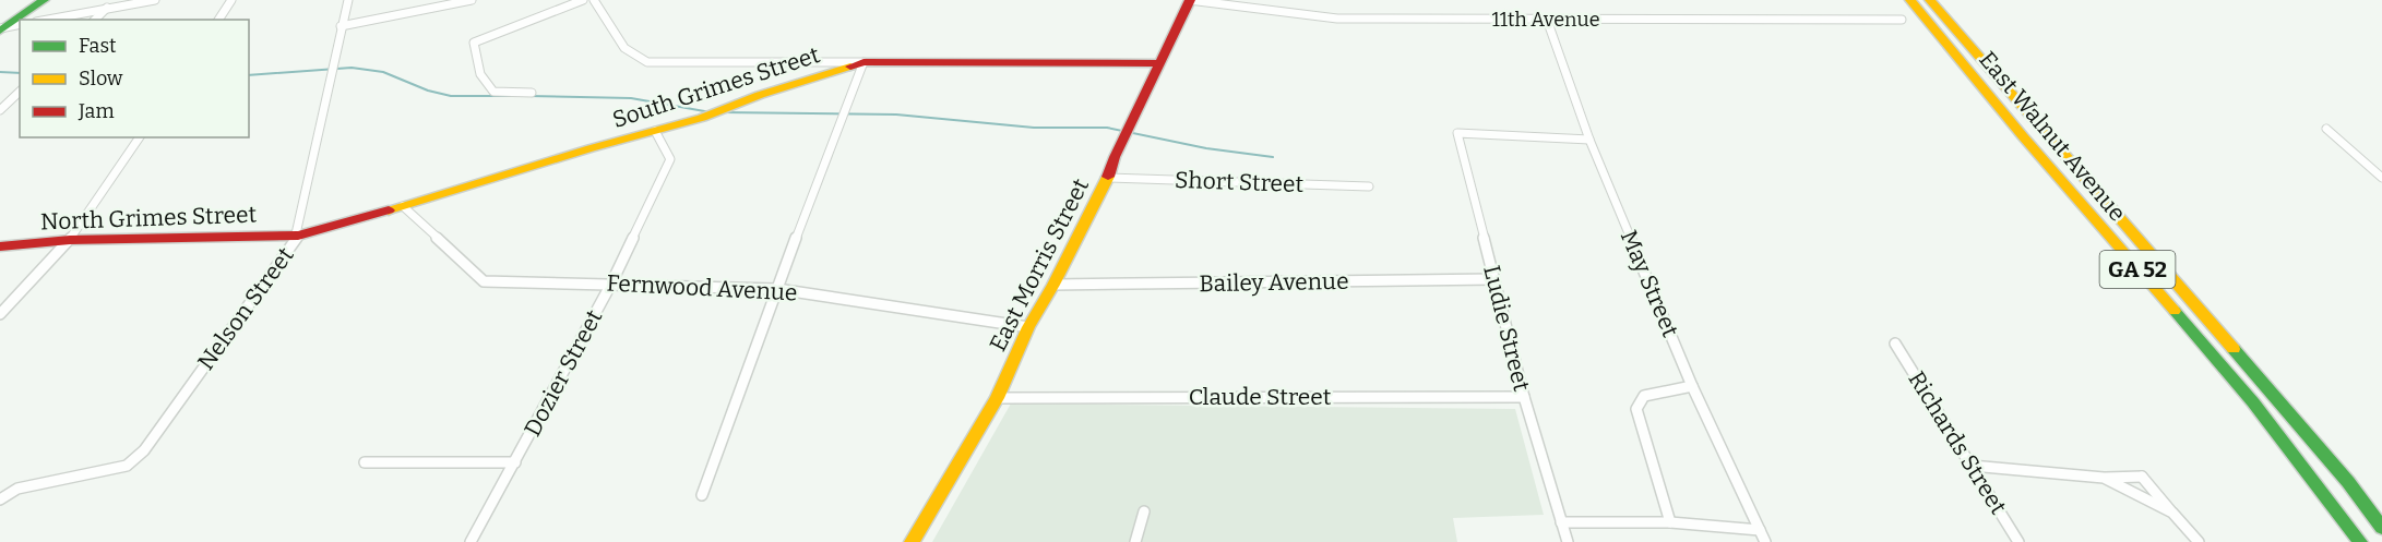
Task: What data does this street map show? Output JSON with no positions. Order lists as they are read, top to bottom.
{
  "streets": {
    "main road": [
      "South Grimes Street",
      "East Walnut Avenue",
      "North Grimes Street",
      "East Morris Street",
      "GA 52"
    ],
    "street": [
      "11th Avenue",
      "Short Street",
      "Bailey Avenue",
      "May Street",
      "Fernwood Avenue",
      "Nelson Street",
      "Ludie Street",
      "Dozier Street",
      "Claude Street",
      "Richards Street"
    ]
  },
  "crossings": [
    ["11th Avenue", "East Morris Street"],
    ["11th Avenue", "May Street"],
    ["South Grimes Street", "North Grimes Street"],
    ["South Grimes Street", "East Morris Street"],
    ["South Grimes Street", "Fernwood Avenue"],
    ["South Grimes Street", "Nelson Street"],
    ["South Grimes Street", "Dozier Street"],
    ["Short Street", "East Morris Street"],
    ["North Grimes Street", "Nelson Street"],
    ["East Morris Street", "Bailey Avenue"],
    ["East Morris Street", "Fernwood Avenue"],
    ["East Morris Street", "Claude Street"],
    ["Bailey Avenue", "Ludie Street"],
    ["May Street", "Ludie Street"],
    ["Fernwood Avenue", "Dozier Street"],
    ["Ludie Street", "Claude Street"]
  ],
  "legend": ["Fast", "Slow", "Jam"]
}
